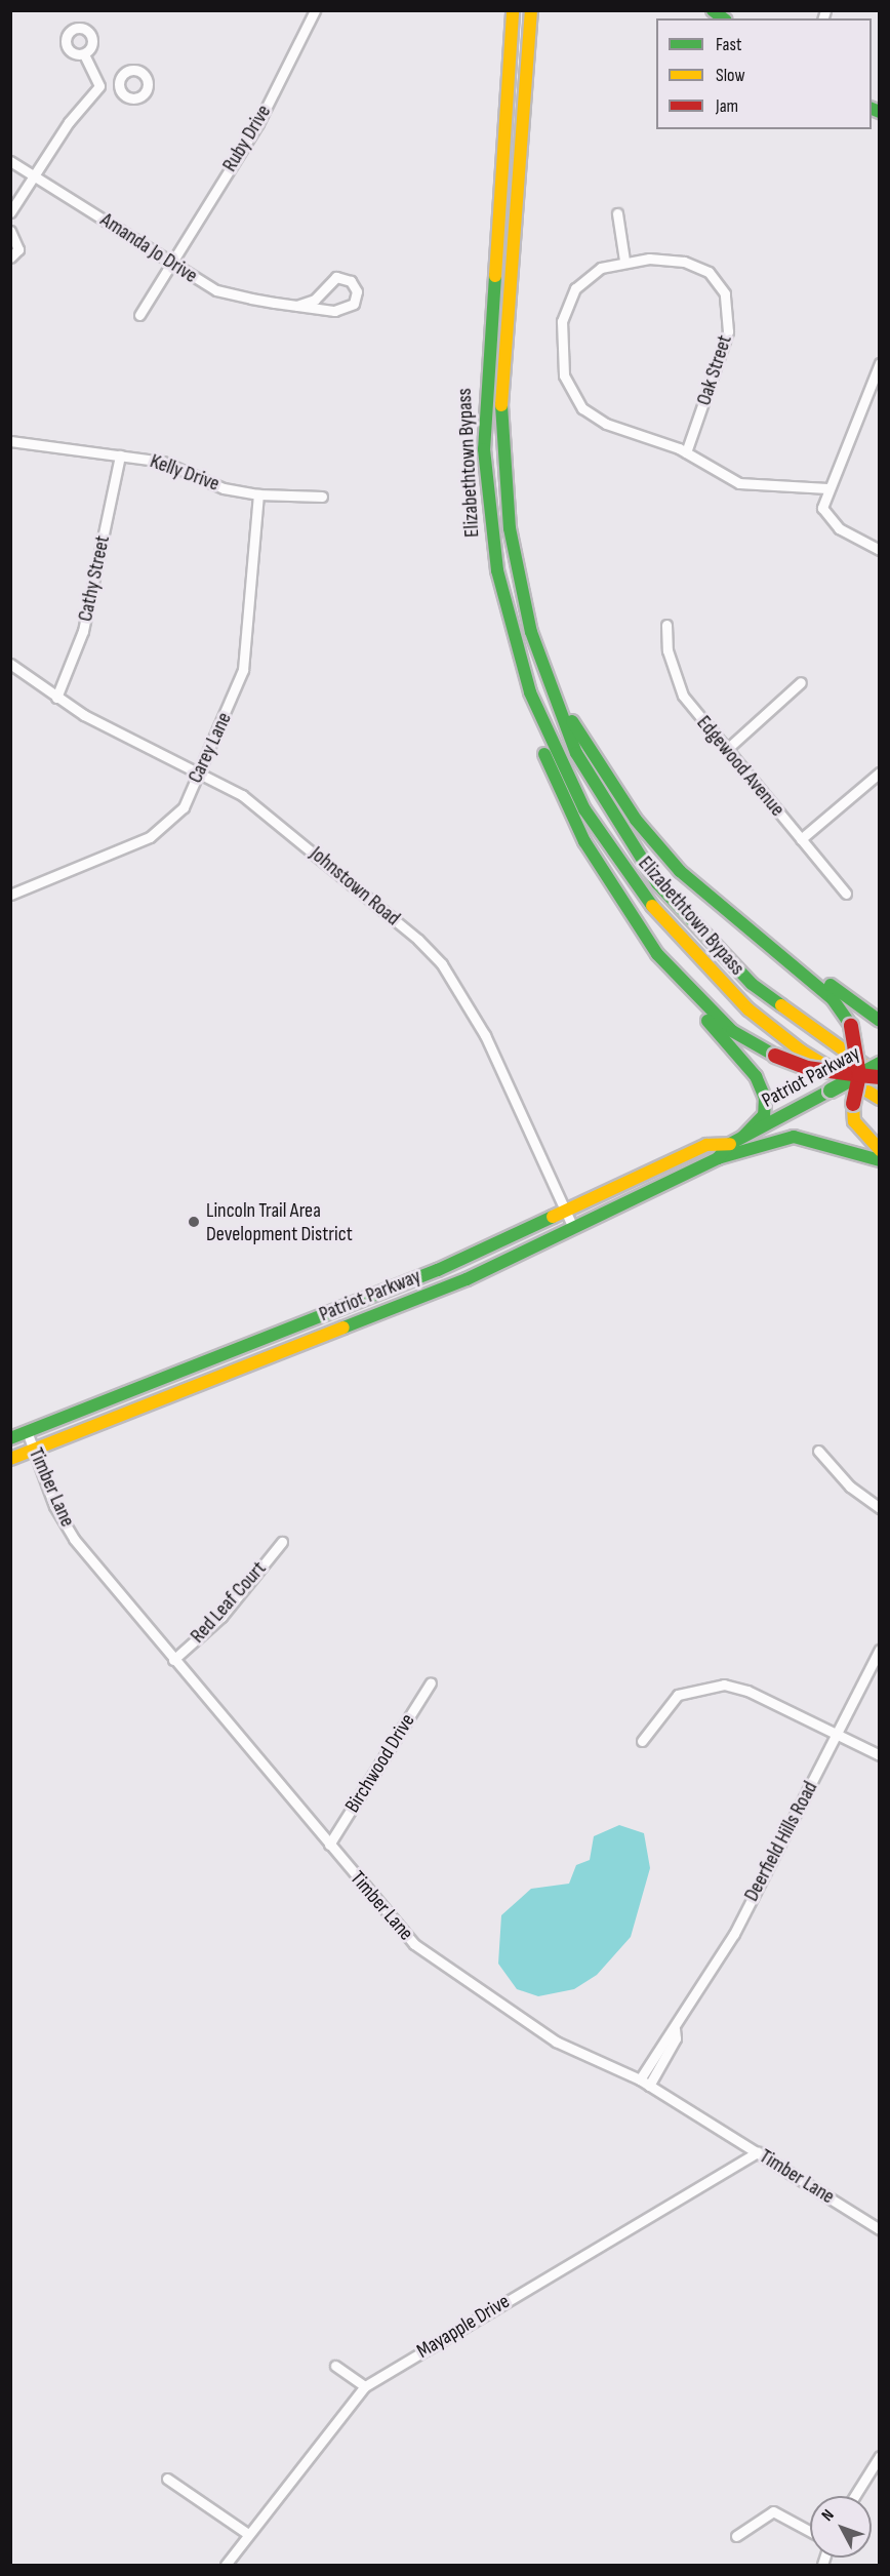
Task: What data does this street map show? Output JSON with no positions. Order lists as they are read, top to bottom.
{
  "streets": {
    "main road": ["Elizabethtown Bypass", "Patriot Parkway"],
    "street": [
      "Ruby Drive",
      "Amanda Jo Drive",
      "Oak Street",
      "Kelly Drive",
      "Cathy Street",
      "Carey Lane",
      "Edgewood Avenue",
      "Johnstown Road",
      "Timber Lane",
      "Red Leaf Court",
      "Birchwood Drive",
      "Deerfield Hills Road",
      "Mayapple Drive"
    ]
  },
  "crossings": [
    ["Ruby Drive", "Amanda Jo Drive"],
    ["Kelly Drive", "Cathy Street"],
    ["Kelly Drive", "Carey Lane"],
    ["Cathy Street", "Johnstown Road"],
    ["Carey Lane", "Johnstown Road"],
    ["Johnstown Road", "Patriot Parkway"],
    ["Patriot Parkway", "Timber Lane"],
    ["Timber Lane", "Red Leaf Court"],
    ["Timber Lane", "Birchwood Drive"],
    ["Timber Lane", "Deerfield Hills Road"],
    ["Timber Lane", "Mayapple Drive"]
  ],
  "places": ["Lincoln Trail Area Development District"],
  "legend": ["Fast", "Slow", "Jam"],
  "north": "top left"
}
